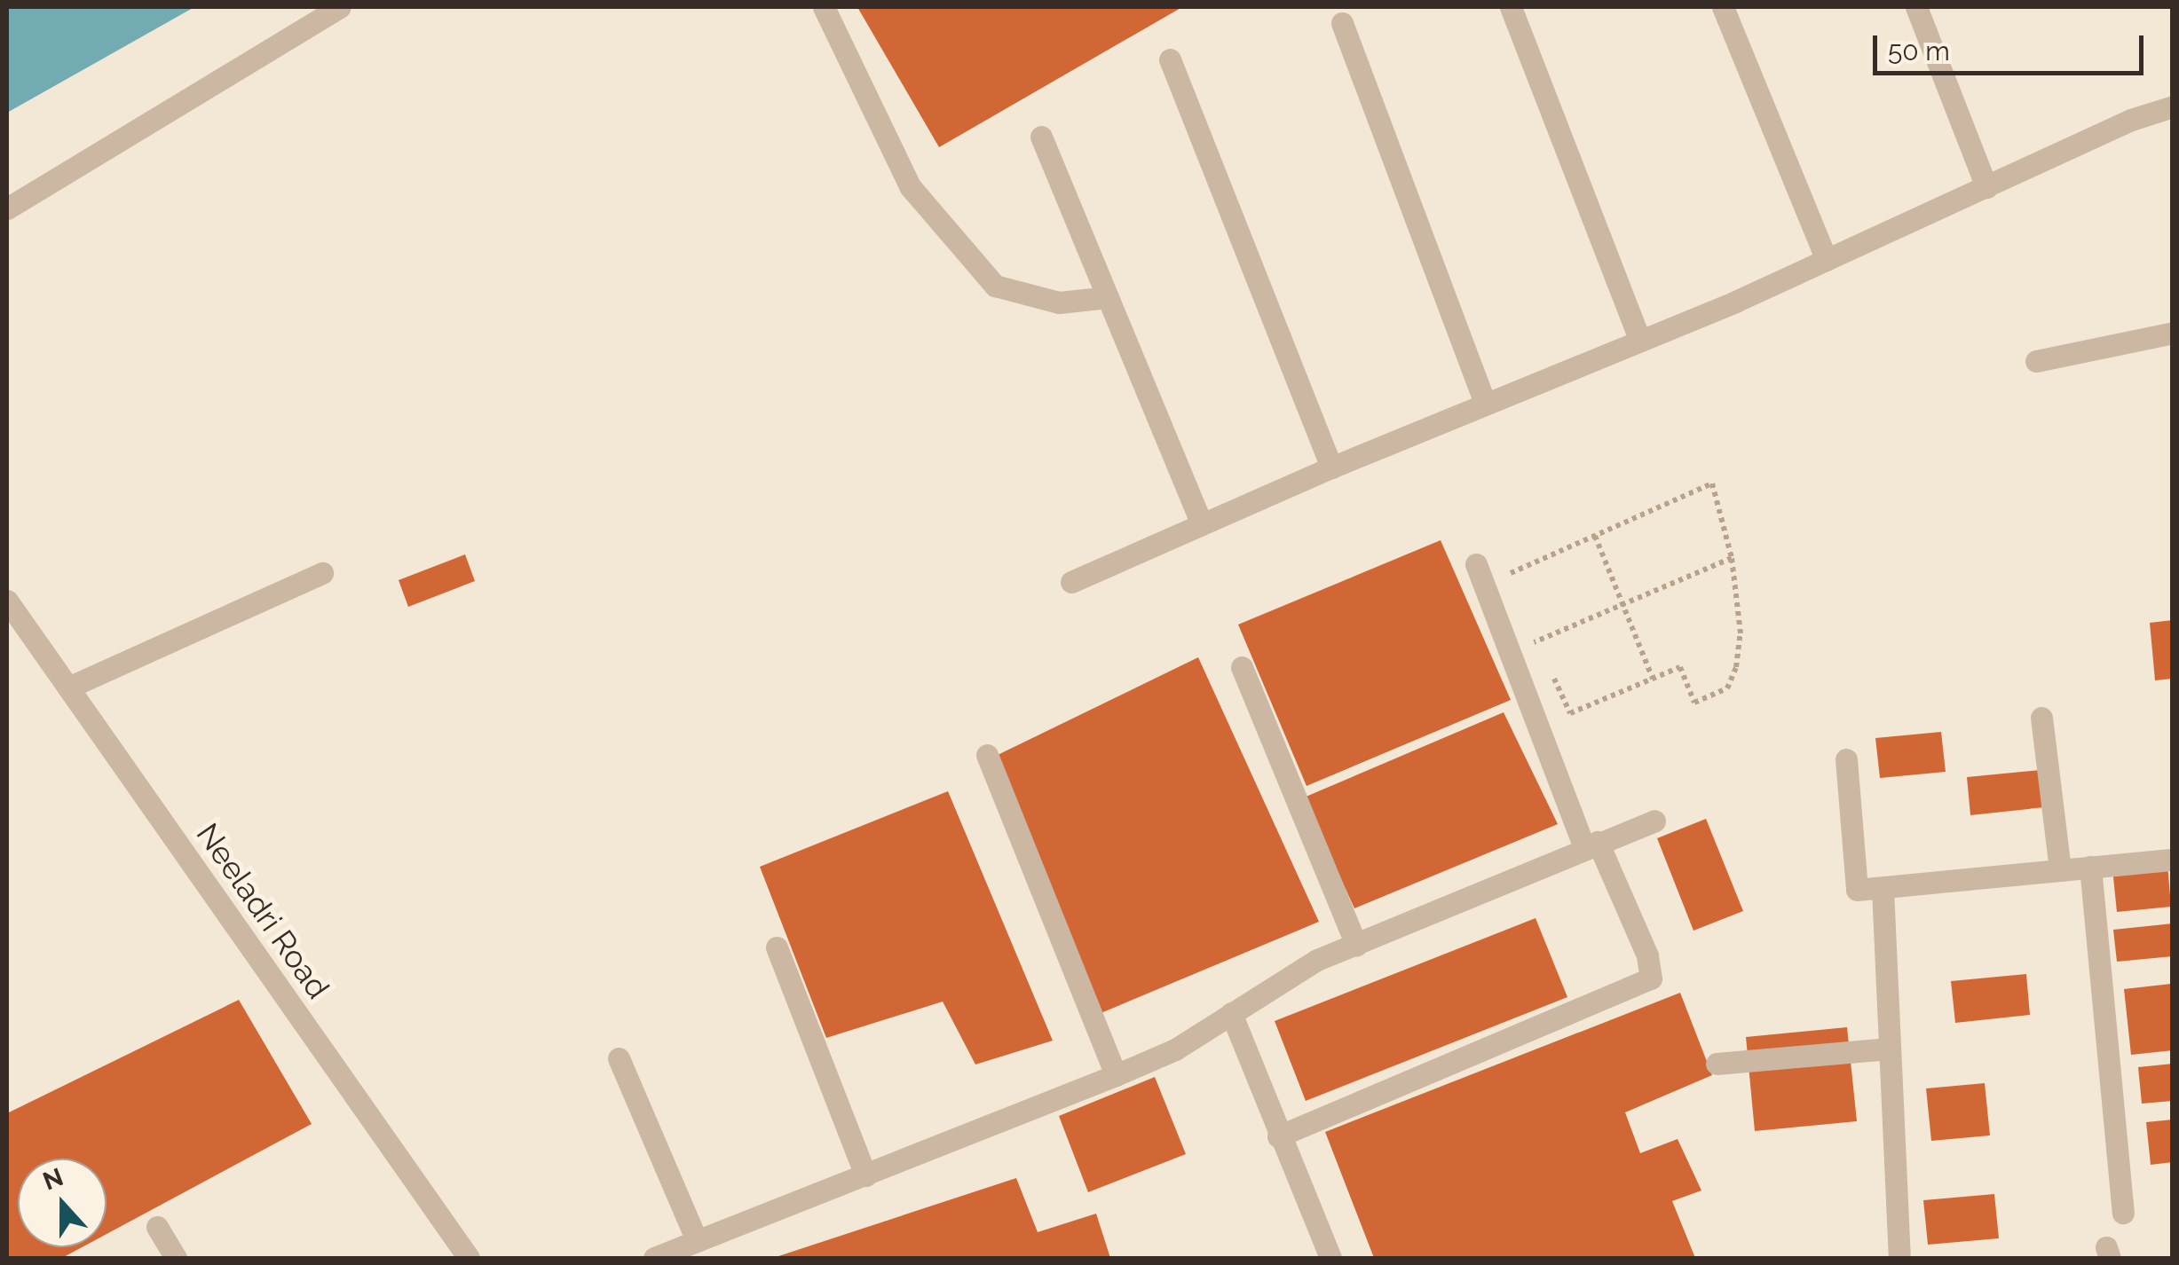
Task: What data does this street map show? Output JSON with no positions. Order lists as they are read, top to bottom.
{
  "streets": {
    "street": ["Neeladri Road"]
  },
  "scale_bar": "50 m",
  "north": "top"
}
